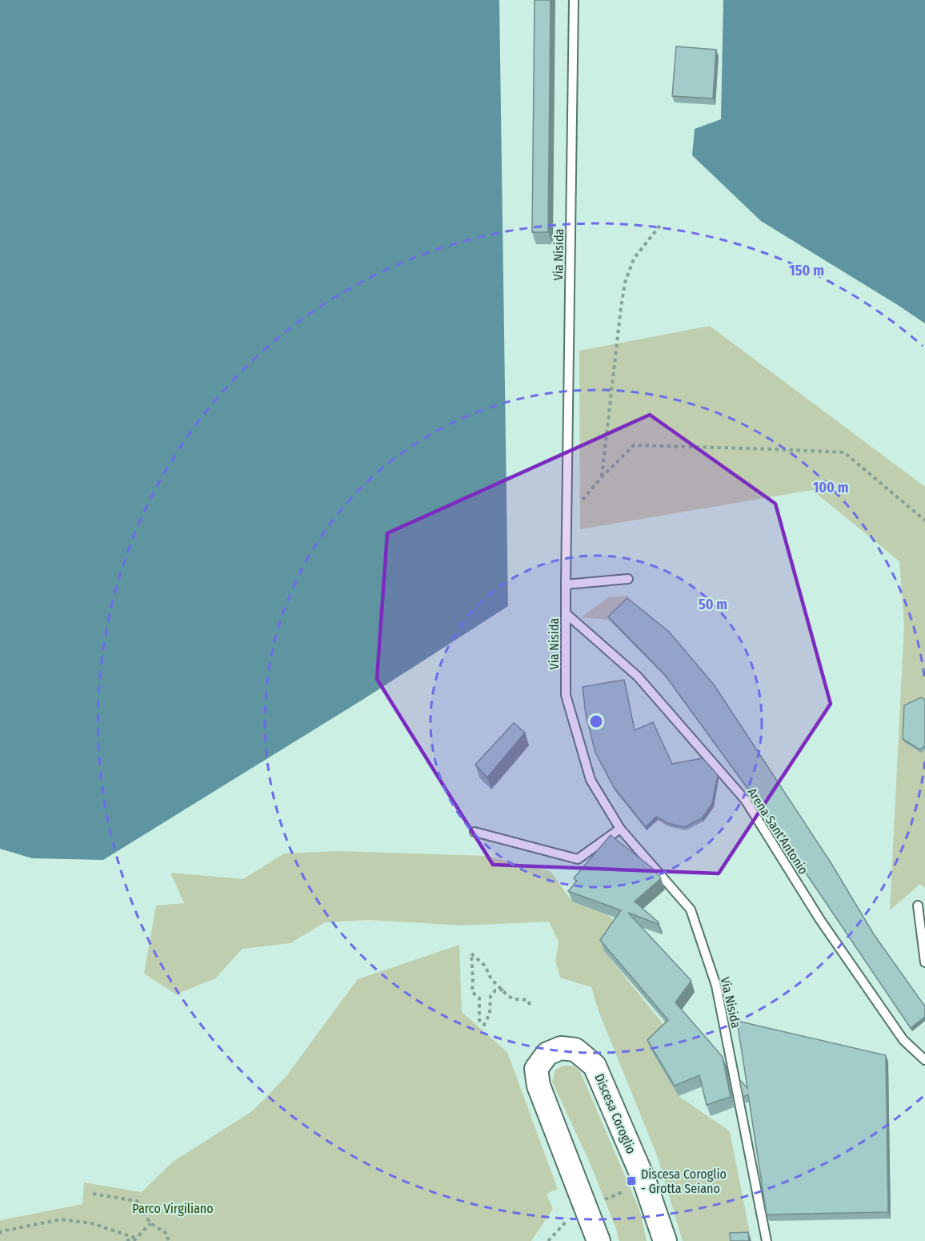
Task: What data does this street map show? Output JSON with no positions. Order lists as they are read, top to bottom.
{
  "streets": {
    "street": ["Discesa Coroglio"],
    "lane": ["Via Nisida", "Arena Sant'Antonio"]
  },
  "crossings": [
    ["Via Nisida", "Arena Sant'Antonio"]
  ],
  "parks": ["Parco Virgiliano"],
  "places": {
    "transit": ["Discesa Coroglio - Grotta Seiano"]
  },
  "rings": ["150 m", "100 m", "50 m"]
}
